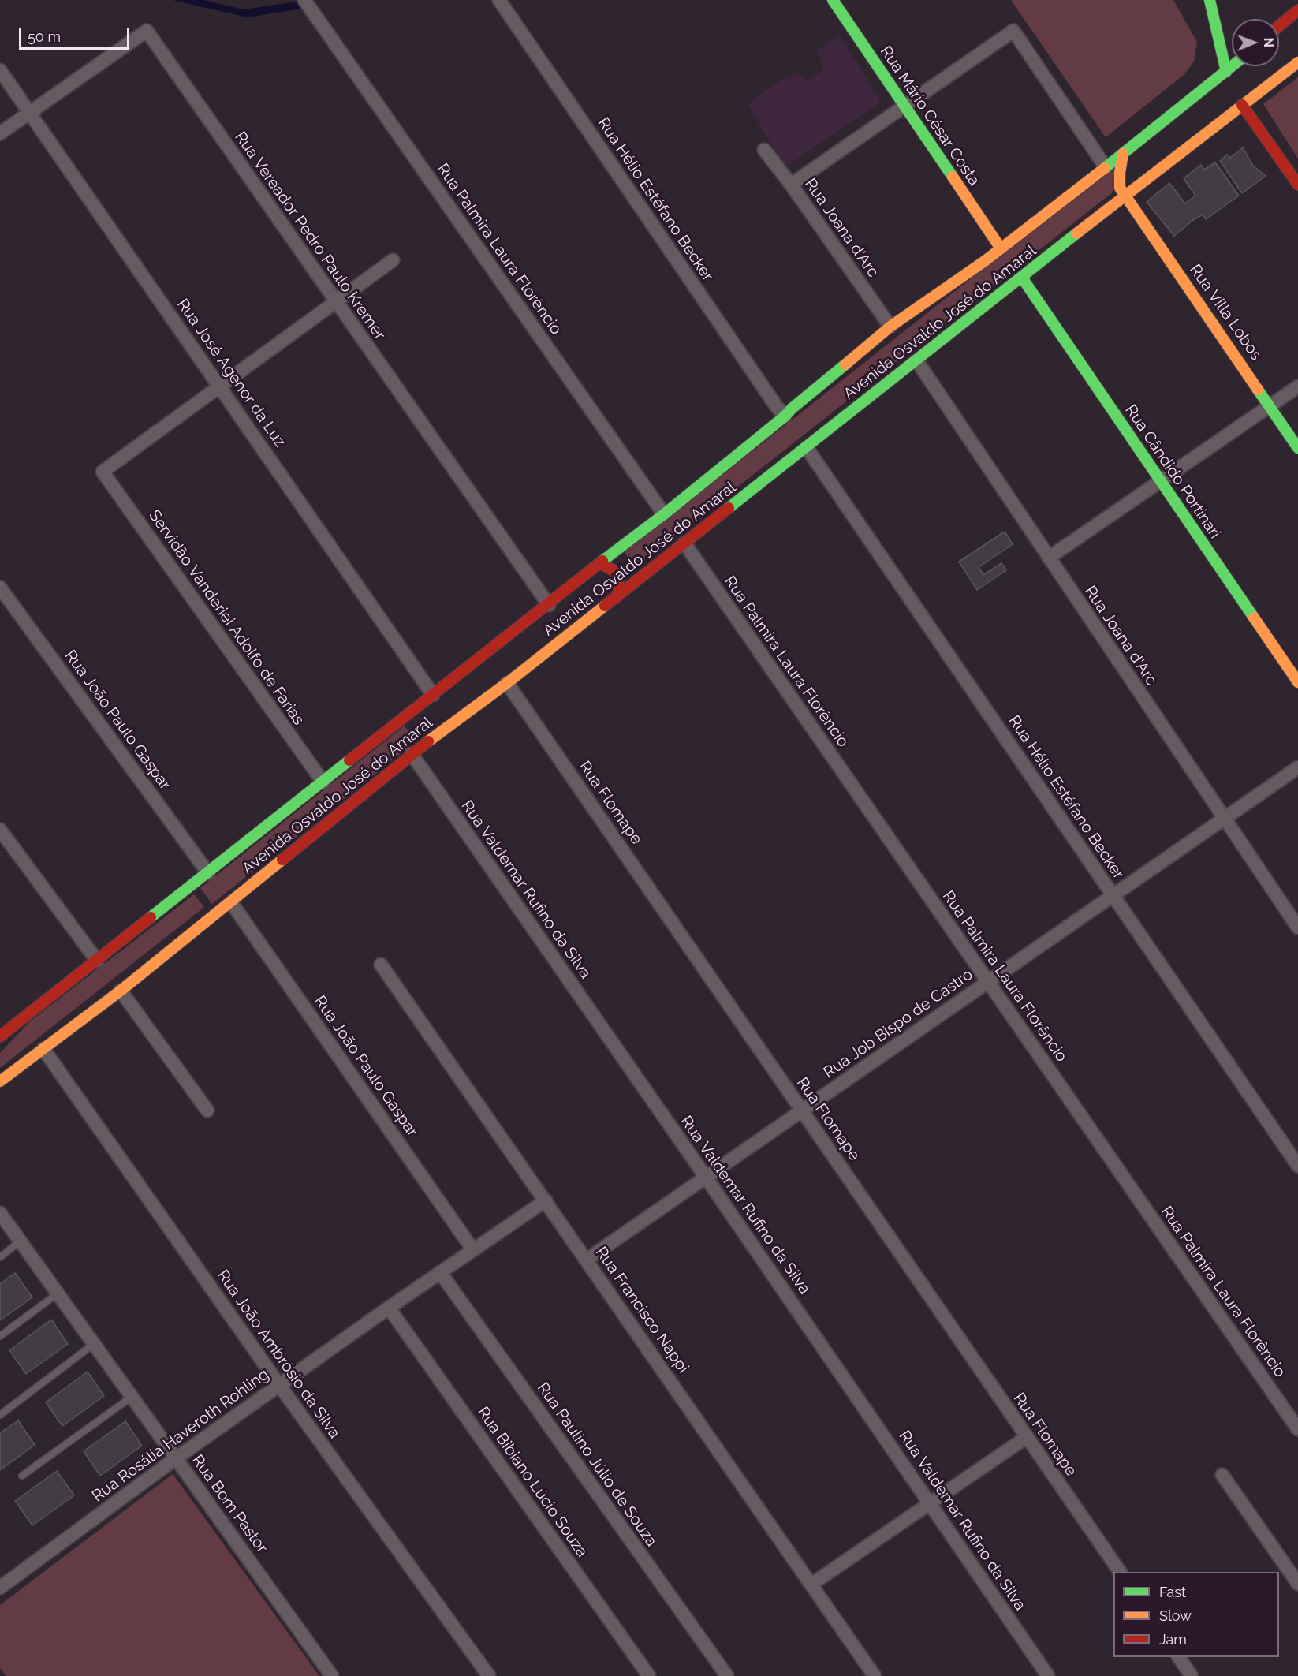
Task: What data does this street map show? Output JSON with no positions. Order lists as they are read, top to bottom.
{
  "streets": {
    "main road": [
      "Rua Mário César Costa",
      "Rua Villa Lobos",
      "Avenida Osvaldo José do Amaral",
      "Rua Cândido Portinari"
    ],
    "street": [
      "Rua Hélio Estéfano Becker",
      "Rua Joana d'Arc",
      "Rua Vereador Pedro Paulo Kremer",
      "Rua Palmira Laura Florêncio",
      "Rua José Agenor da Luz",
      "Servidão Vanderiei Adolfo de Farias",
      "Rua João Paulo Gaspar",
      "Rua Flomape",
      "Rua Valdemar Rufino da Silva",
      "Rua Job Bispo de Castro",
      "Rua Francisco Nappi",
      "Rua João Ambrósio da Silva",
      "Rua Rosália Haveroth Rohling",
      "Rua Paulino Júlio de Souza",
      "Rua Bibiano Lúcio Souza",
      "Rua Bom Pastor"
    ]
  },
  "crossings": [
    ["Rua Mário César Costa", "Avenida Osvaldo José do Amaral"],
    ["Rua Hélio Estéfano Becker", "Avenida Osvaldo José do Amaral"],
    ["Rua Hélio Estéfano Becker", "Rua Job Bispo de Castro"],
    ["Rua Joana d'Arc", "Avenida Osvaldo José do Amaral"],
    ["Rua Joana d'Arc", "Rua Job Bispo de Castro"],
    ["Rua Vereador Pedro Paulo Kremer", "Avenida Osvaldo José do Amaral"],
    ["Rua Vereador Pedro Paulo Kremer", "Rua José Agenor da Luz"],
    ["Rua Palmira Laura Florêncio", "Avenida Osvaldo José do Amaral"],
    ["Rua Palmira Laura Florêncio", "Rua Job Bispo de Castro"],
    ["Rua Villa Lobos", "Avenida Osvaldo José do Amaral"],
    ["Avenida Osvaldo José do Amaral", "Rua José Agenor da Luz"],
    ["Avenida Osvaldo José do Amaral", "Rua Cândido Portinari"],
    ["Avenida Osvaldo José do Amaral", "Servidão Vanderiei Adolfo de Farias"],
    ["Avenida Osvaldo José do Amaral", "Rua João Paulo Gaspar"],
    ["Avenida Osvaldo José do Amaral", "Rua Flomape"],
    ["Avenida Osvaldo José do Amaral", "Rua Valdemar Rufino da Silva"],
    ["Avenida Osvaldo José do Amaral", "Rua João Ambrósio da Silva"],
    ["Rua José Agenor da Luz", "Servidão Vanderiei Adolfo de Farias"],
    ["Rua João Paulo Gaspar", "Rua Rosália Haveroth Rohling"],
    ["Rua Flomape", "Rua Job Bispo de Castro"],
    ["Rua Valdemar Rufino da Silva", "Rua Job Bispo de Castro"],
    ["Rua Job Bispo de Castro", "Rua Francisco Nappi"],
    ["Rua Francisco Nappi", "Rua Rosália Haveroth Rohling"],
    ["Rua João Ambrósio da Silva", "Rua Rosália Haveroth Rohling"],
    ["Rua Rosália Haveroth Rohling", "Rua Paulino Júlio de Souza"],
    ["Rua Rosália Haveroth Rohling", "Rua Bibiano Lúcio Souza"],
    ["Rua Rosália Haveroth Rohling", "Rua Bom Pastor"]
  ],
  "legend": ["Fast", "Slow", "Jam"],
  "scale_bar": "50 m",
  "north": "right"
}
